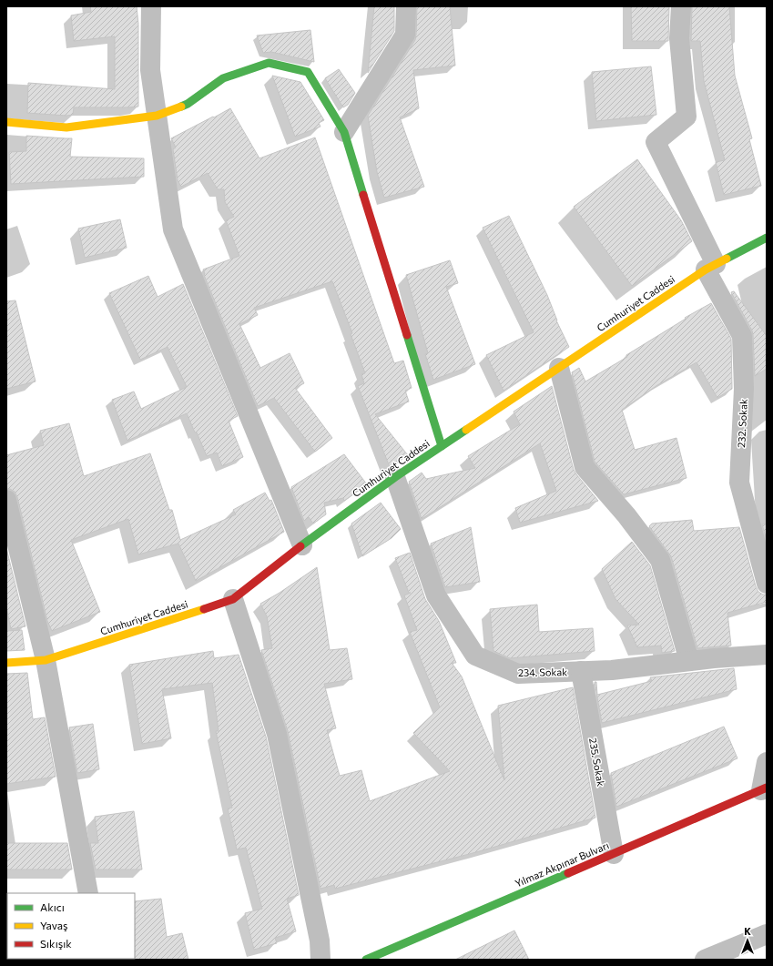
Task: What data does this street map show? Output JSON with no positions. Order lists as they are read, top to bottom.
{
  "streets": {
    "main road": ["Cumhuriyet Caddesi", "Yılmaz Akpınar Bulvarı"],
    "street": ["232. Sokak", "234. Sokak", "235. Sokak"]
  },
  "crossings": [
    ["Cumhuriyet Caddesi", "232. Sokak"],
    ["Cumhuriyet Caddesi", "234. Sokak"],
    ["234. Sokak", "235. Sokak"],
    ["235. Sokak", "Yılmaz Akpınar Bulvarı"]
  ],
  "legend": ["Akıcı", "Yavaş", "Sıkışık"],
  "north": "top"
}
